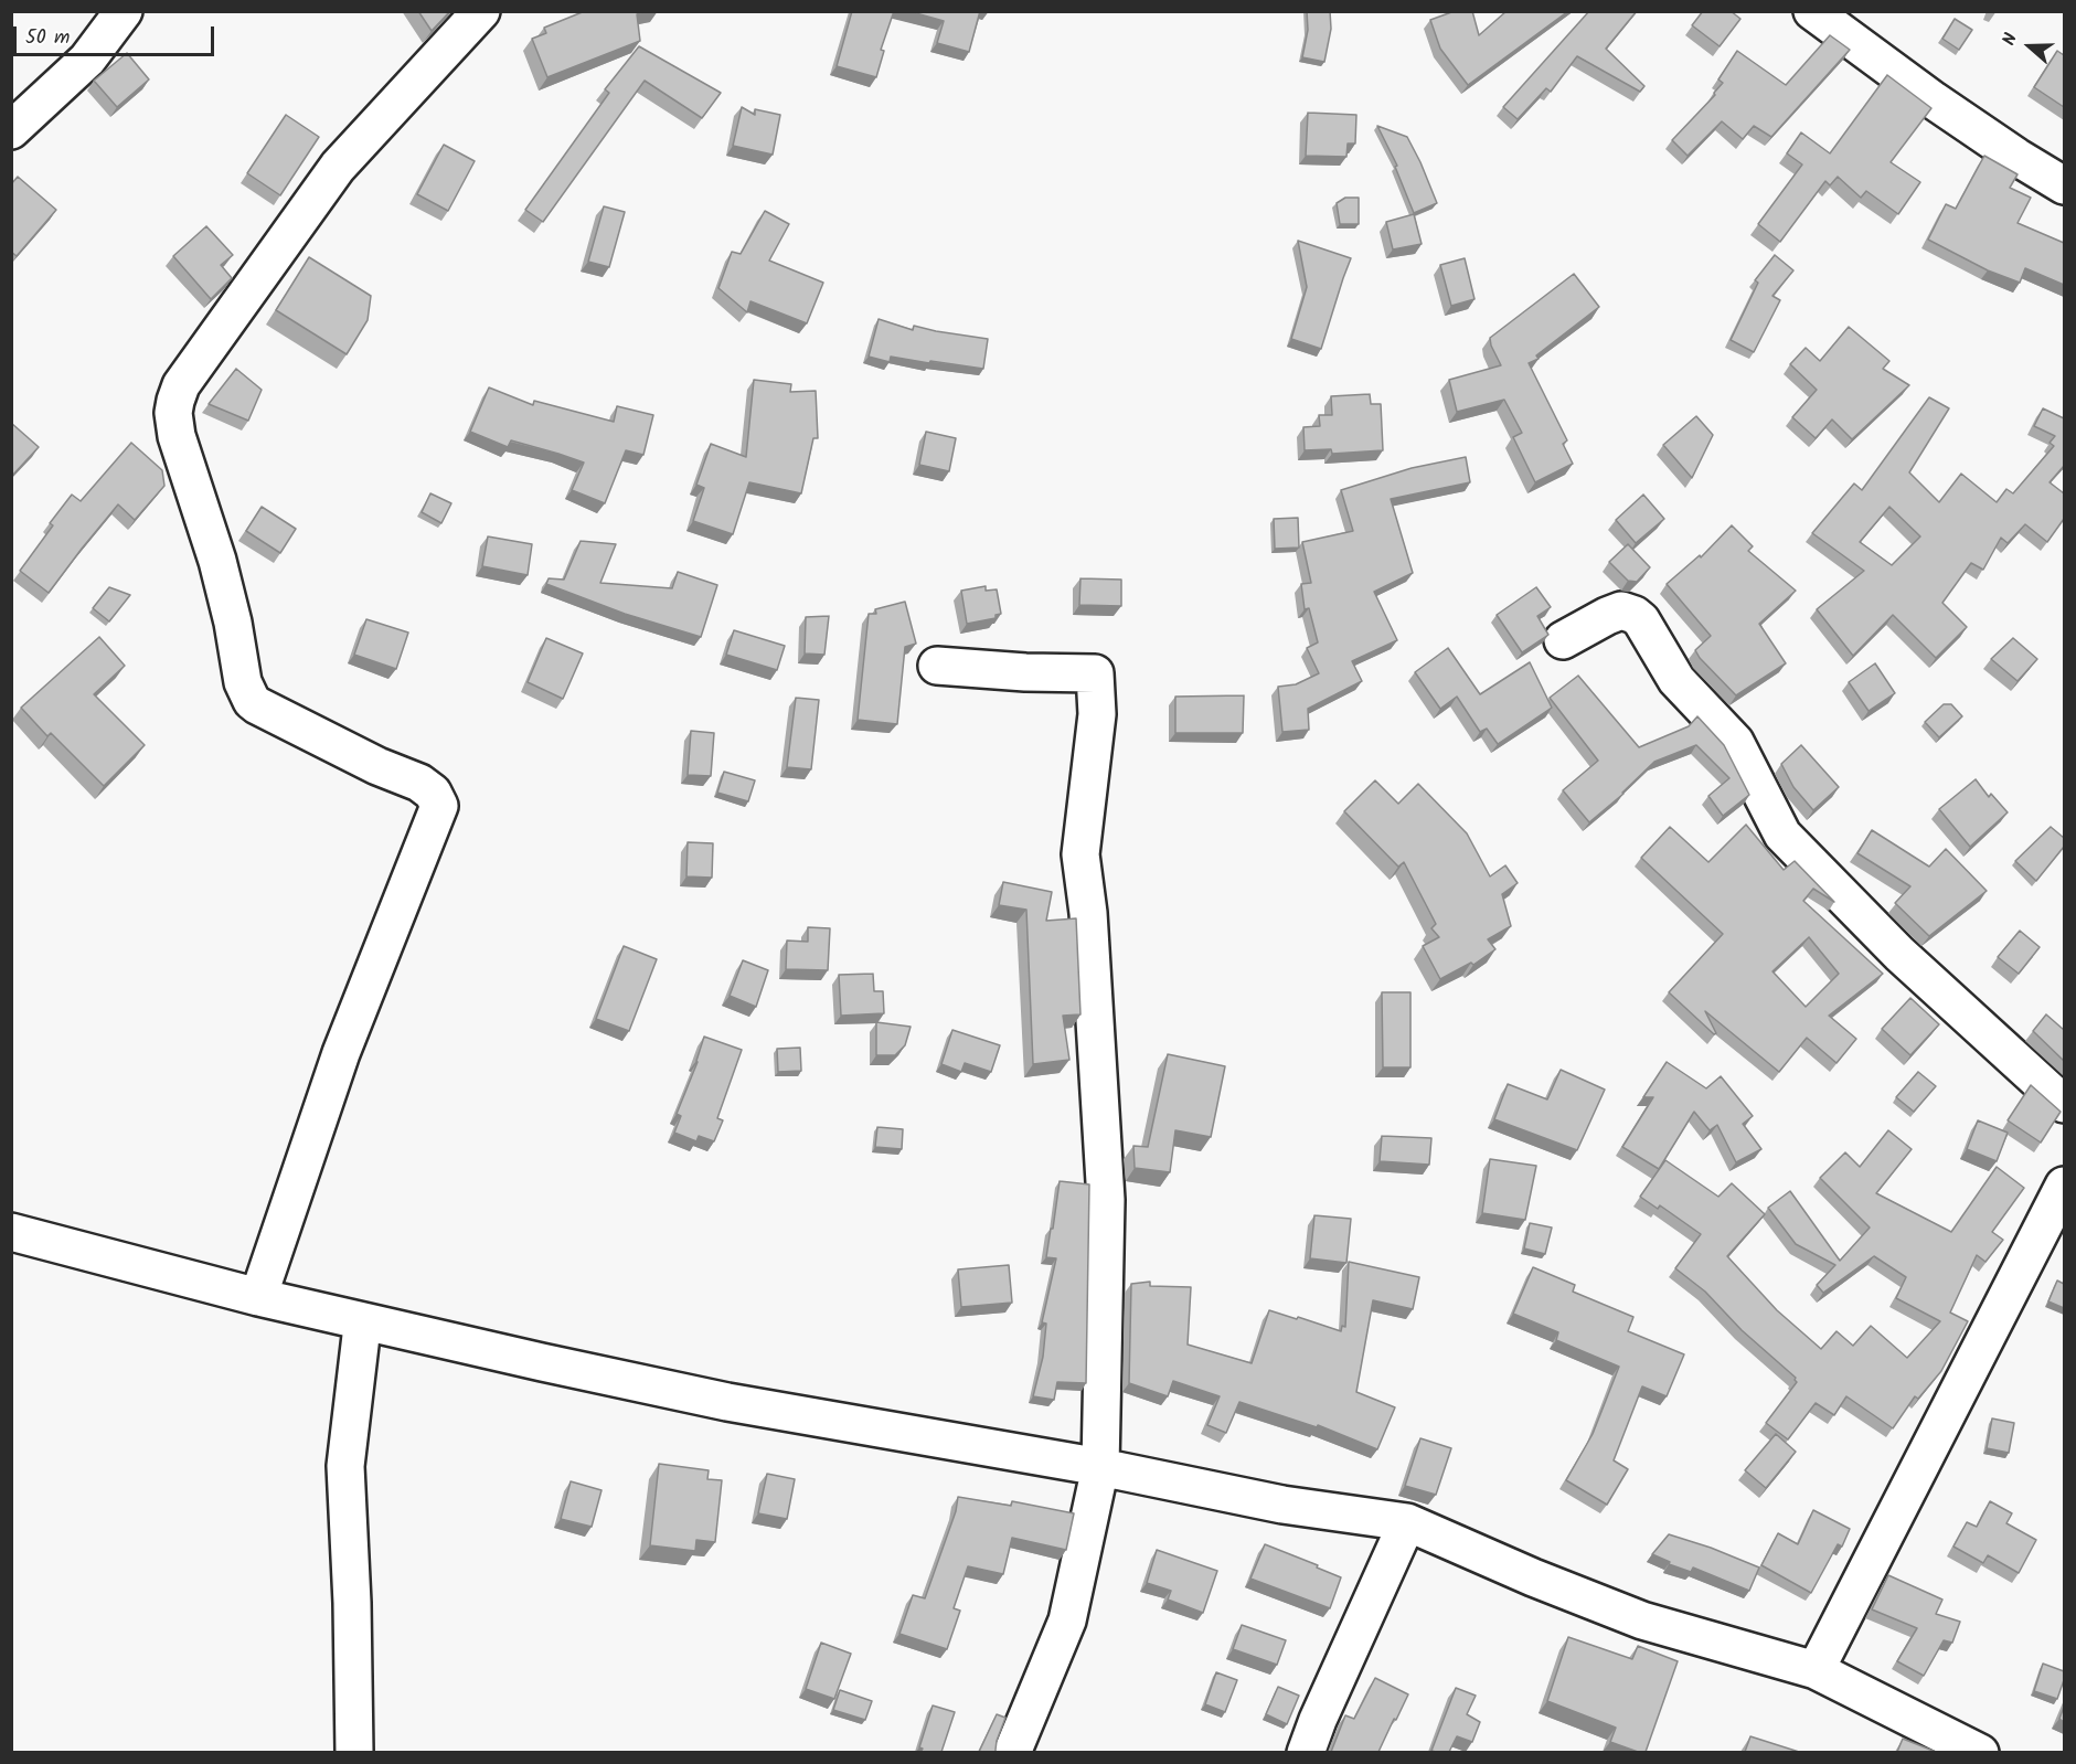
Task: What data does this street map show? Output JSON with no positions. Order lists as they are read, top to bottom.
{
  "scale_bar": "50 m",
  "north": "left"
}
